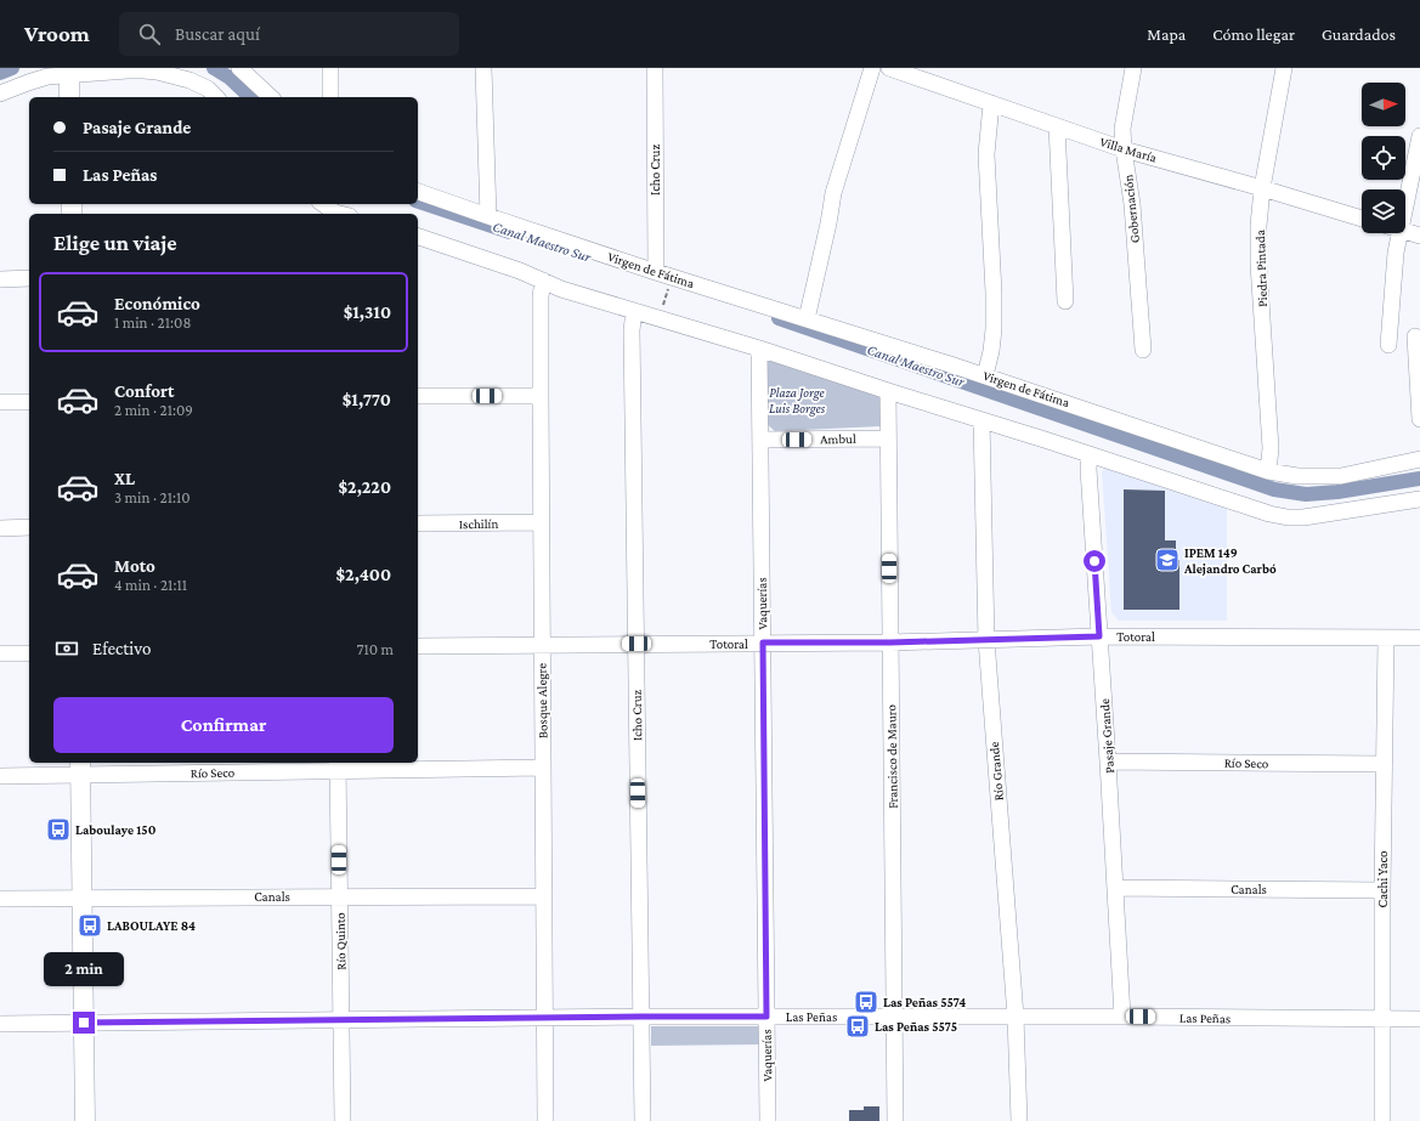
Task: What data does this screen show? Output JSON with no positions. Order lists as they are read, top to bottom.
{
  "streets": {
    "street": [
      "Villa María",
      "Icho Cruz",
      "Gobernación",
      "Piedra Pintada",
      "Virgen de Fátima",
      "Ambul",
      "Ischilín",
      "Vaquerías",
      "Totoral",
      "Bosque Alegre",
      "Pasaje Grande",
      "Francisco de Mauro",
      "Río Seco",
      "Río Grande",
      "Cachi Yaco",
      "Canals",
      "Río Quinto",
      "Las Peñas"
    ]
  },
  "crossings": [
    ["Villa María", "Gobernación"],
    ["Villa María", "Piedra Pintada"],
    ["Icho Cruz", "Virgen de Fátima"],
    ["Icho Cruz", "Totoral"],
    ["Icho Cruz", "Las Peñas"],
    ["Piedra Pintada", "Virgen de Fátima"],
    ["Ambul", "Vaquerías"],
    ["Ambul", "Francisco de Mauro"],
    ["Ischilín", "Bosque Alegre"],
    ["Vaquerías", "Totoral"],
    ["Vaquerías", "Las Peñas"],
    ["Totoral", "Bosque Alegre"],
    ["Totoral", "Pasaje Grande"],
    ["Totoral", "Francisco de Mauro"],
    ["Totoral", "Río Grande"],
    ["Totoral", "Cachi Yaco"],
    ["Bosque Alegre", "Río Seco"],
    ["Bosque Alegre", "Canals"],
    ["Bosque Alegre", "Las Peñas"],
    ["Pasaje Grande", "Río Seco"],
    ["Pasaje Grande", "Canals"],
    ["Pasaje Grande", "Las Peñas"],
    ["Francisco de Mauro", "Las Peñas"],
    ["Río Seco", "Cachi Yaco"],
    ["Río Seco", "Río Quinto"],
    ["Río Grande", "Las Peñas"],
    ["Cachi Yaco", "Canals"],
    ["Cachi Yaco", "Las Peñas"],
    ["Canals", "Río Quinto"],
    ["Río Quinto", "Las Peñas"]
  ],
  "water": ["Canal Maestro Sur"],
  "parks": ["Plaza Jorge Luis Borges"],
  "places": {
    "school or university": ["IPEM 149 Alejandro Carbó"],
    "bus stop": [
      "Laboulaye 150",
      "LABOULAYE 84",
      "Las Peñas 5574",
      "Las Peñas 5575"
    ]
  },
  "north": "right",
  "page": {
    "header": "Vroom",
    "search": "Buscar aquí",
    "nav": ["Mapa", "Cómo llegar", "Guardados"],
    "banner": ["Pasaje Grande", "Las Peñas"],
    "heading": "Elige un viaje",
    "list": [
      {
        "name": "Económico",
        "note": "1 min · 21:08",
        "value": "$1,310"
      },
      {
        "name": "Confort",
        "note": "2 min · 21:09",
        "value": "$1,770"
      },
      {
        "name": "XL",
        "note": "3 min · 21:10",
        "value": "$2,220"
      },
      {
        "name": "Moto",
        "note": "4 min · 21:11",
        "value": "$2,400"
      }
    ],
    "pay": ["Efectivo", "710 m"],
    "buttons": "Confirmar",
    "bubble": "2 min"
  }
}
